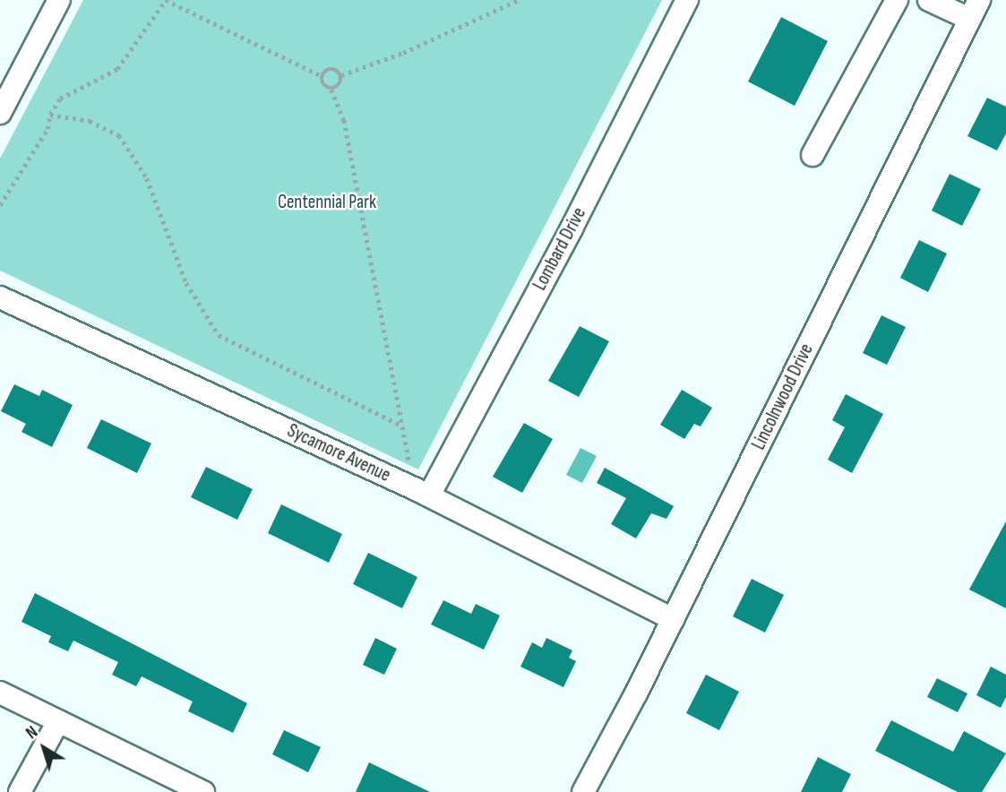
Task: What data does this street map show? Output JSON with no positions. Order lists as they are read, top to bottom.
{
  "streets": {
    "street": ["Lombard Drive", "Lincolnwood Drive", "Sycamore Avenue"]
  },
  "crossings": [
    ["Lombard Drive", "Sycamore Avenue"],
    ["Lincolnwood Drive", "Sycamore Avenue"]
  ],
  "parks": ["Centennial Park"],
  "north": "top left"
}
